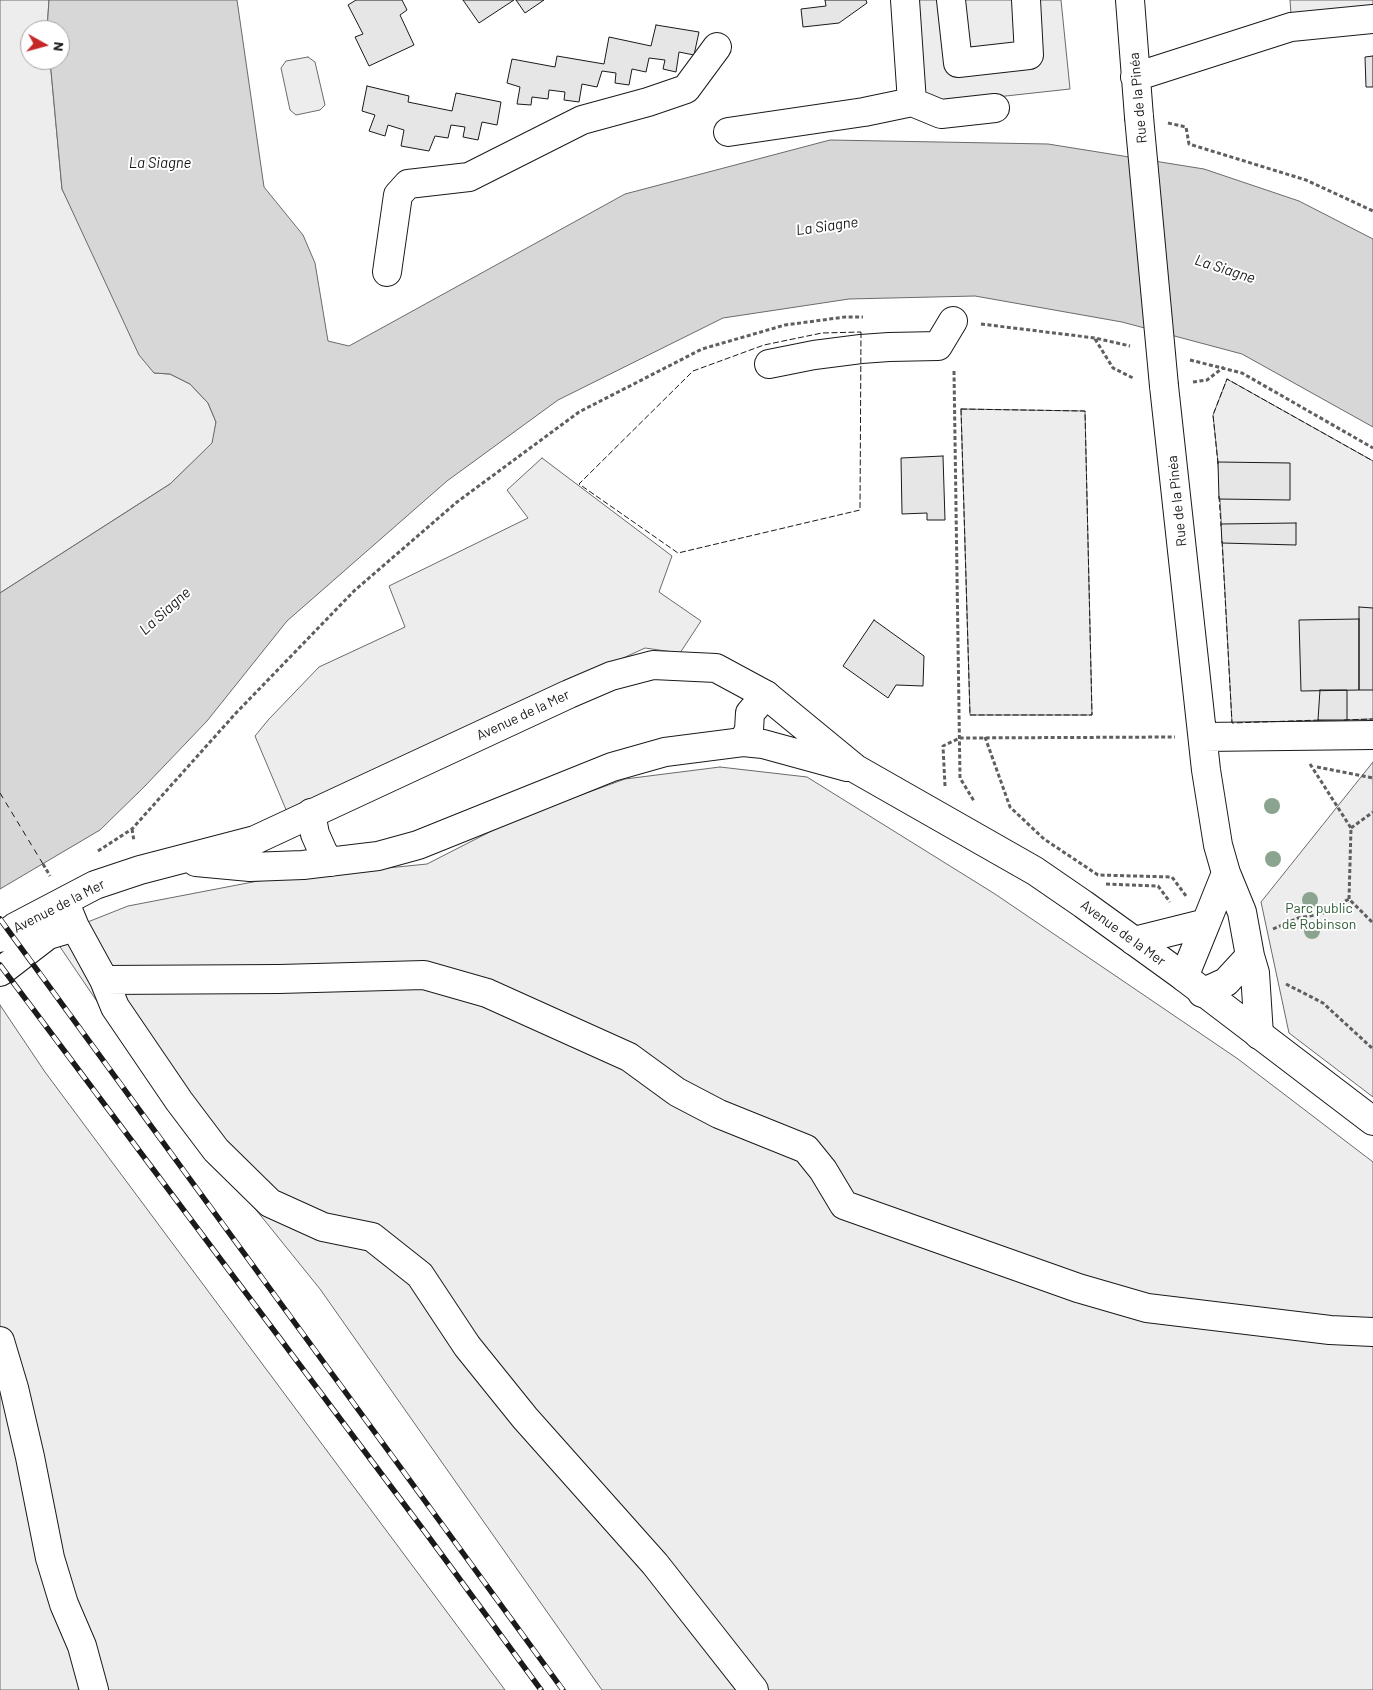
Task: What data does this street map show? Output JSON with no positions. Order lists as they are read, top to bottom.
{
  "streets": {
    "main road": ["Rue de la Pinéa", "Avenue de la Mer"]
  },
  "crossings": [
    ["Rue de la Pinéa", "Avenue de la Mer"]
  ],
  "water": ["La Siagne"],
  "parks": ["Parc public de Robinson"],
  "north": "right"
}
